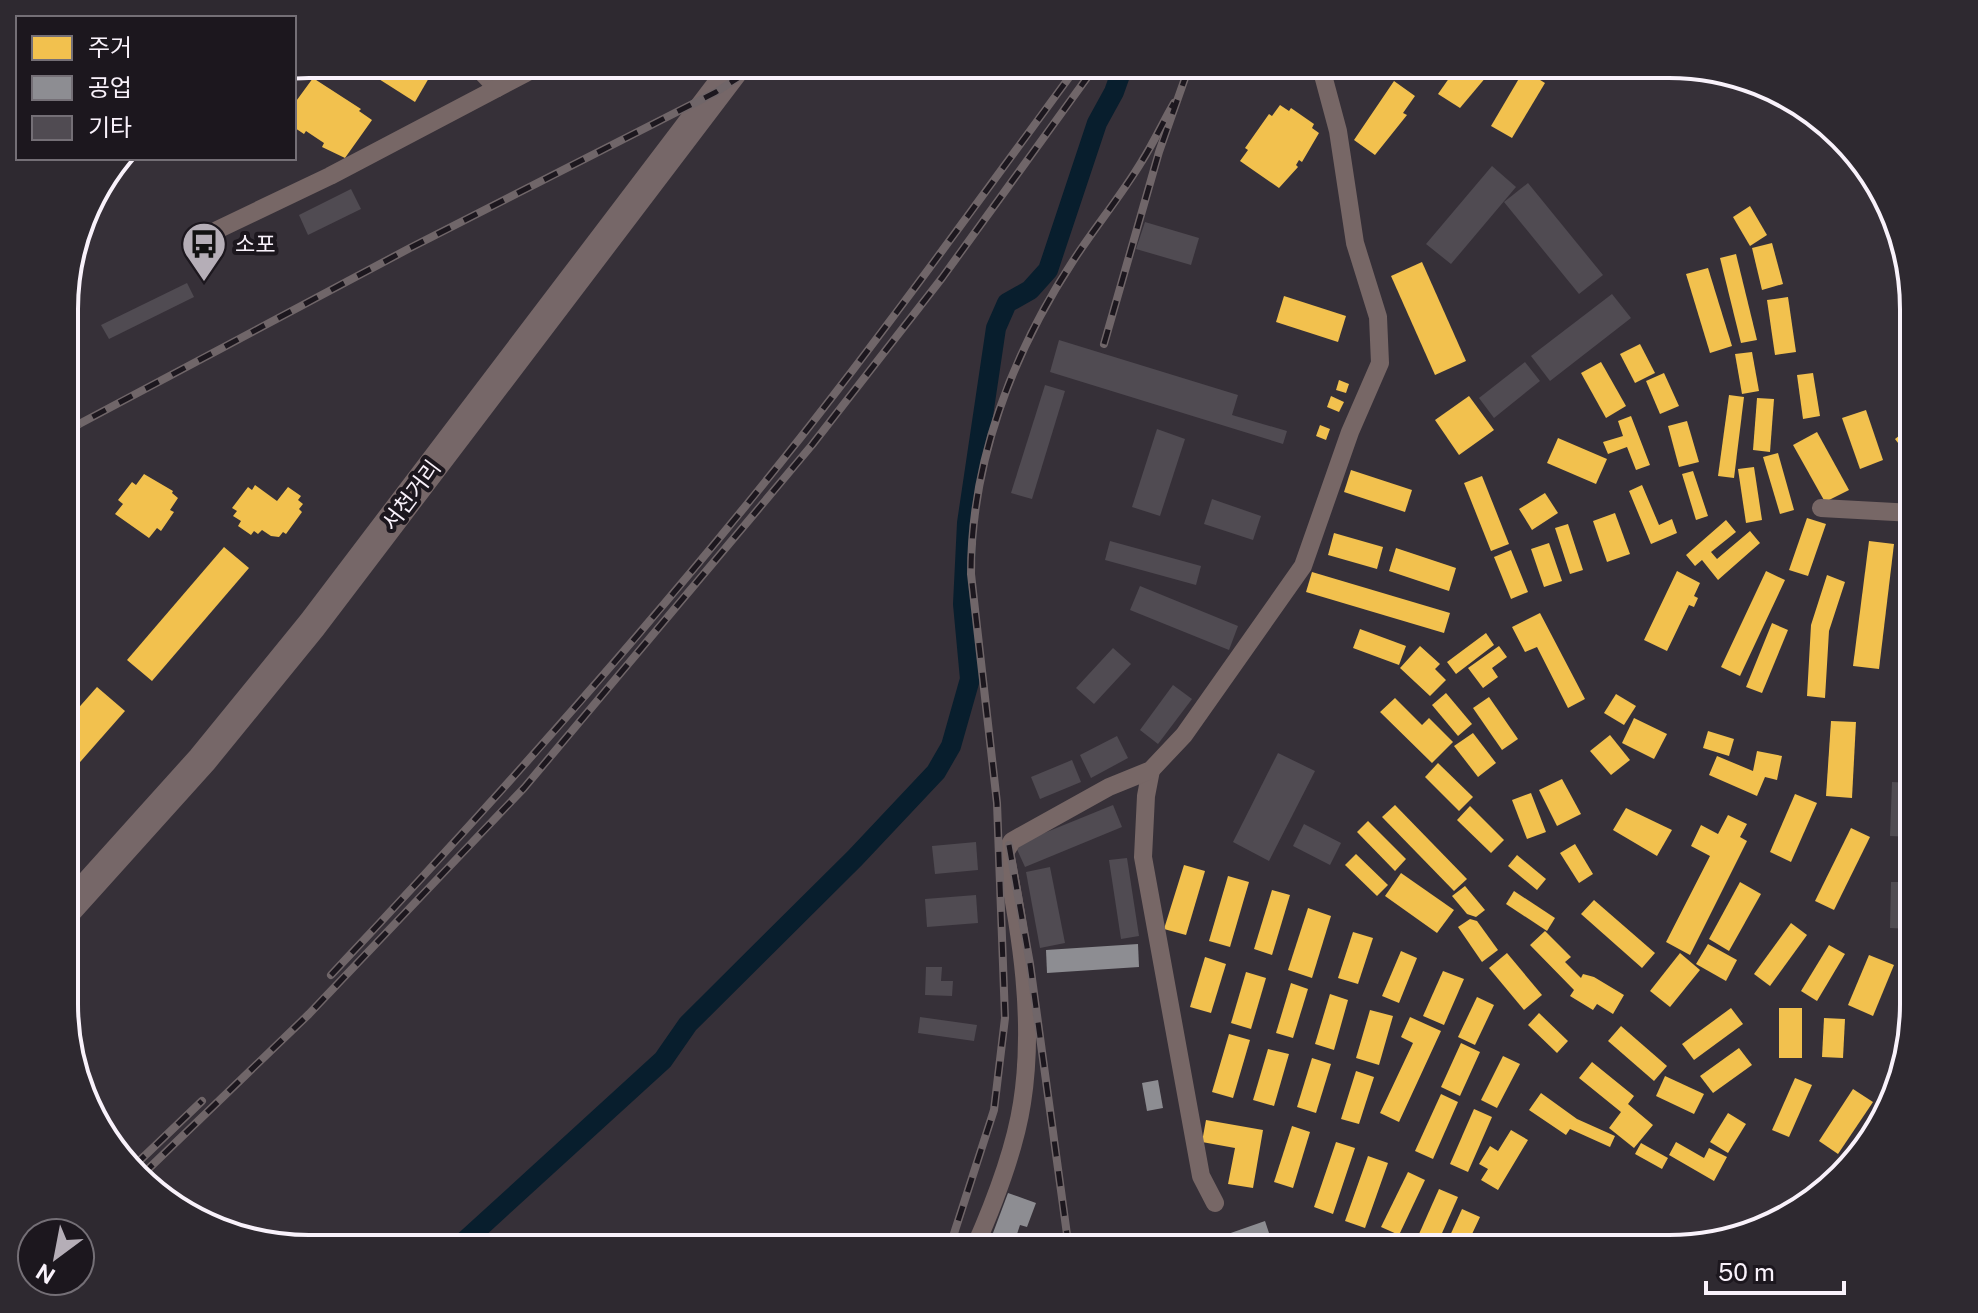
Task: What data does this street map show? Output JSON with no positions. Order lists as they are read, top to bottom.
{
  "streets": {
    "main road": ["서천거리"]
  },
  "places": {
    "bus stop": ["소포"]
  },
  "legend": ["주거", "공업", "기타"],
  "scale_bar": "50 m",
  "north": "bottom left"
}
